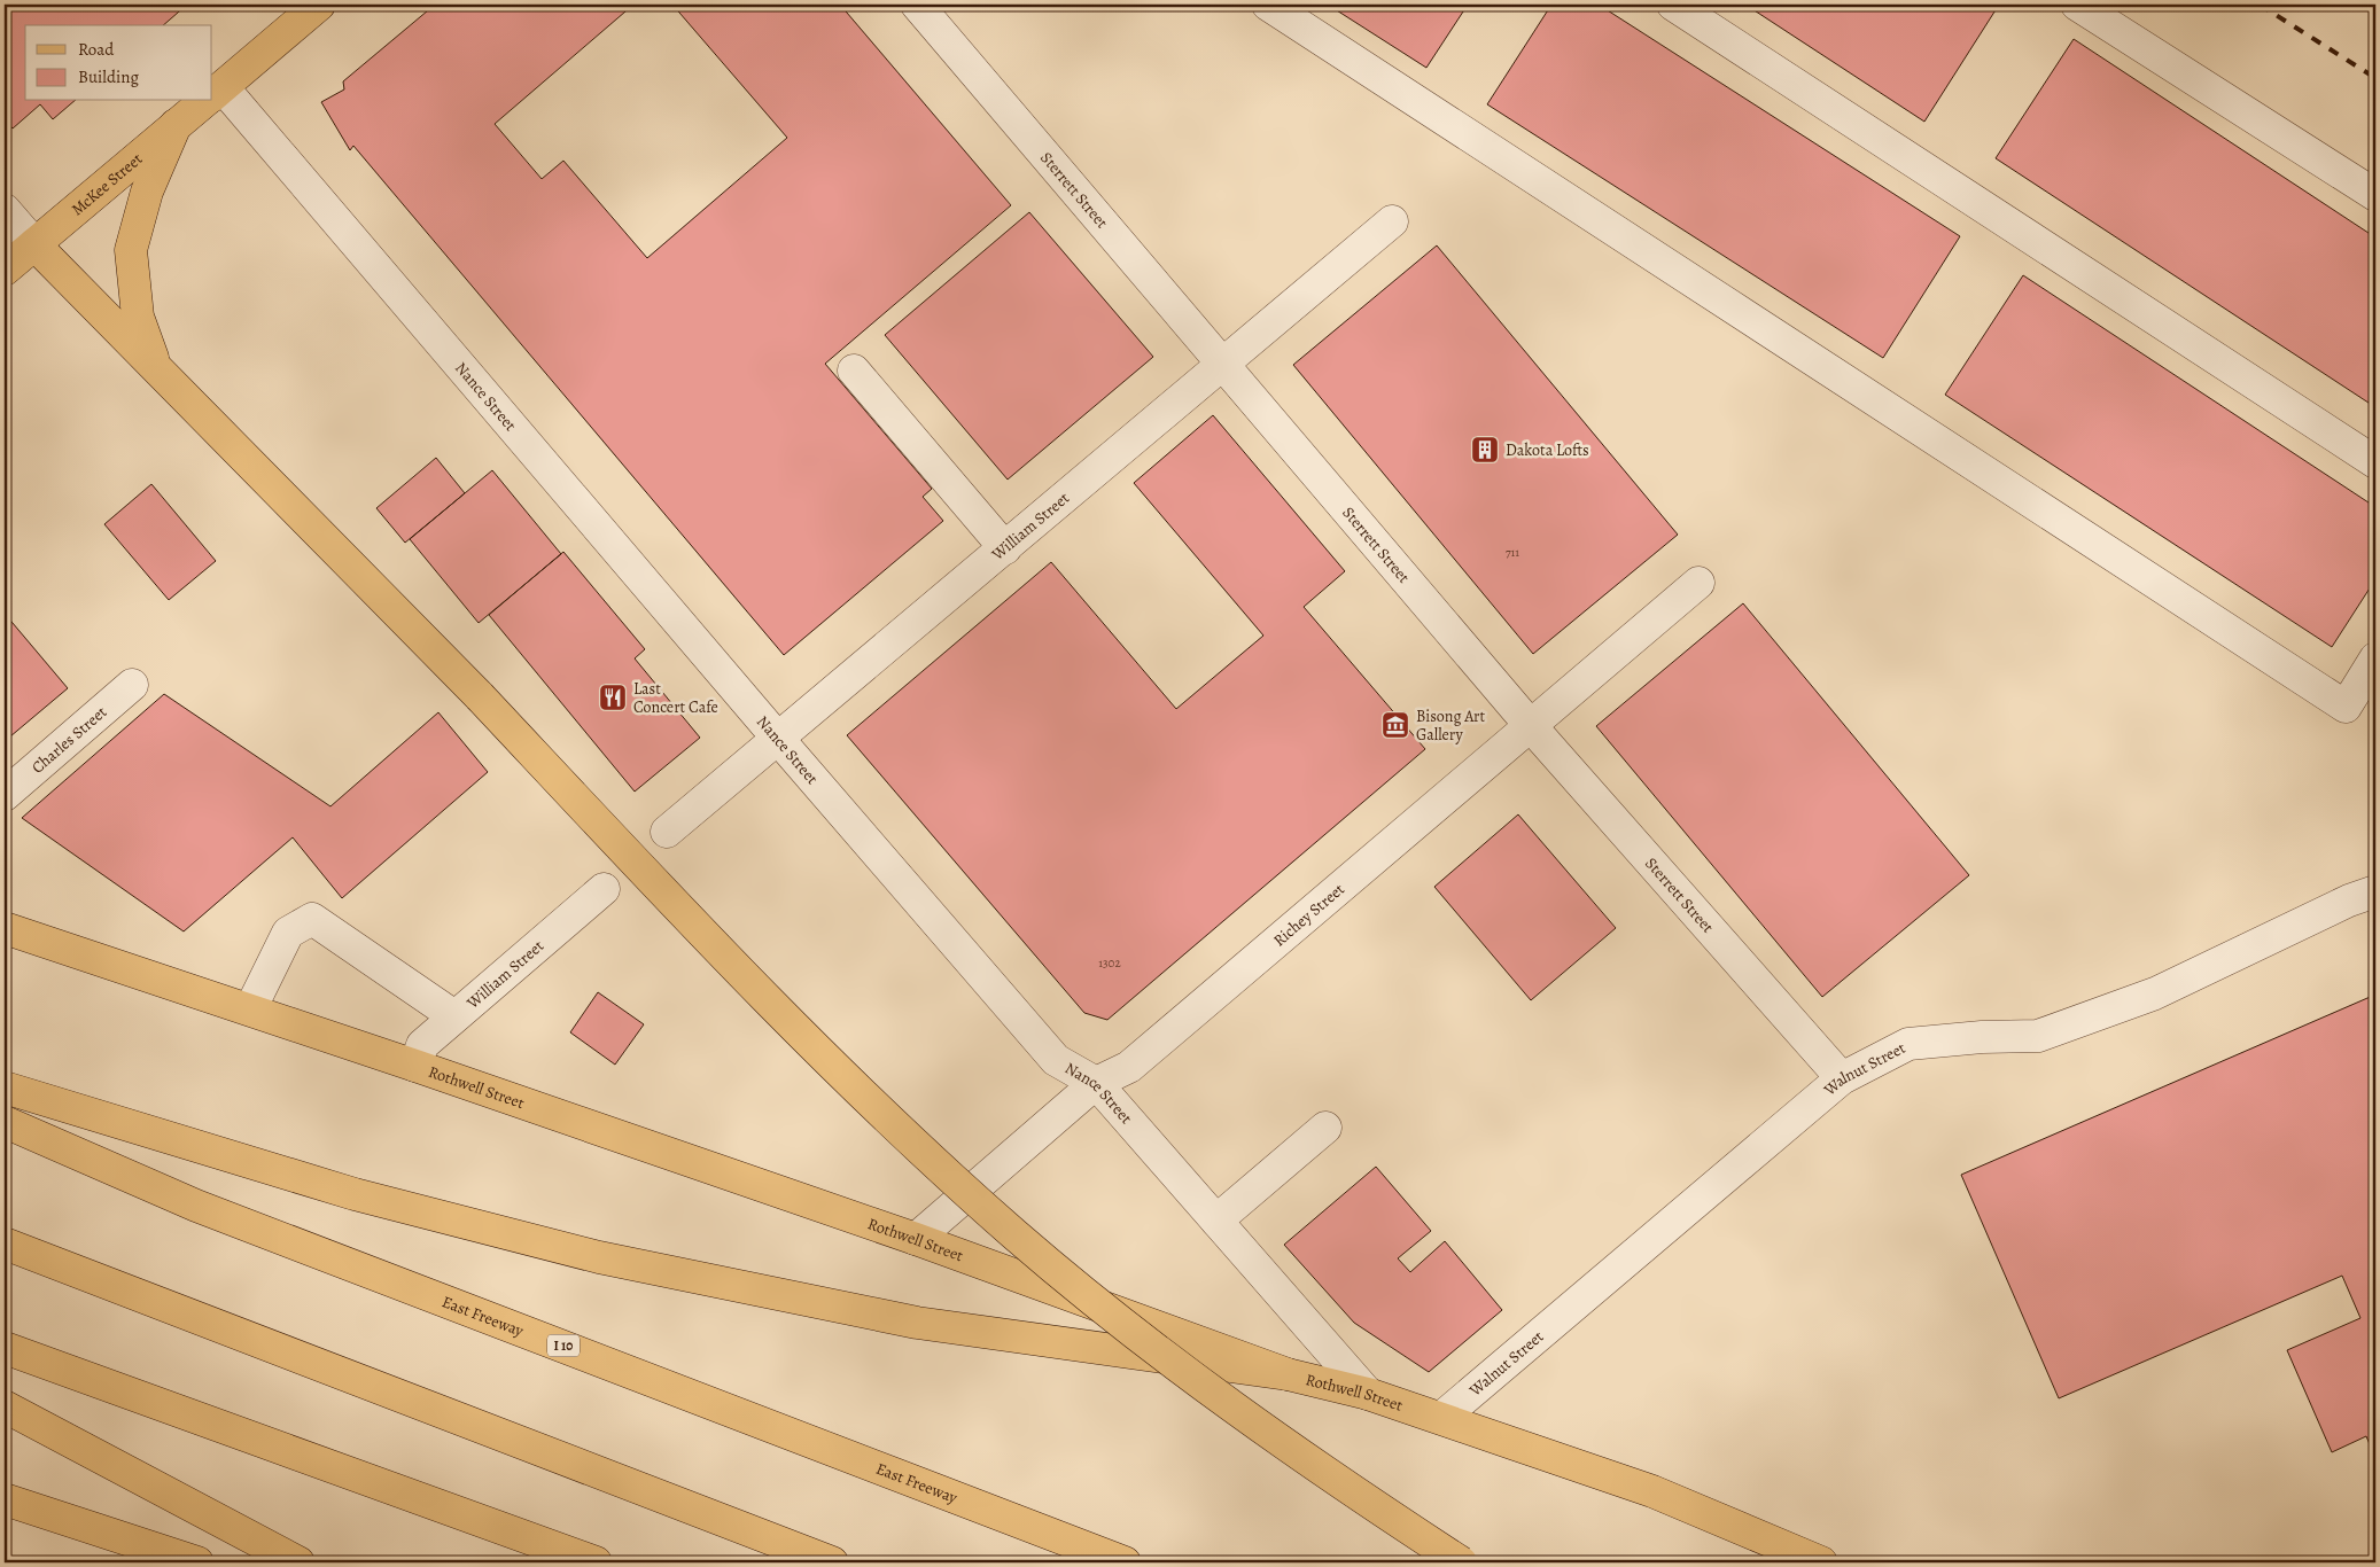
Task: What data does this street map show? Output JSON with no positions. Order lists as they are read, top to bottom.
{
  "streets": {
    "main road": [
      "McKee Street",
      "Rothwell Street",
      "East Freeway",
      "I 10"
    ],
    "street": [
      "Sterrett Street",
      "Nance Street",
      "William Street",
      "Charles Street",
      "Richey Street",
      "Walnut Street"
    ]
  },
  "crossings": [
    ["McKee Street", "Nance Street"],
    ["Sterrett Street", "William Street"],
    ["Sterrett Street", "Richey Street"],
    ["Sterrett Street", "Walnut Street"],
    ["Nance Street", "William Street"],
    ["Nance Street", "Richey Street"],
    ["Nance Street", "Rothwell Street"],
    ["William Street", "Rothwell Street"],
    ["Richey Street", "Rothwell Street"],
    ["Walnut Street", "Rothwell Street"]
  ],
  "places": {
    "building": ["Dakota Lofts"],
    "restaurant": ["Last Concert Cafe"],
    "museum": ["Bisong Art Gallery"]
  },
  "house_numbers": ["711", "1302"],
  "legend": ["Road", "Building"]
}
